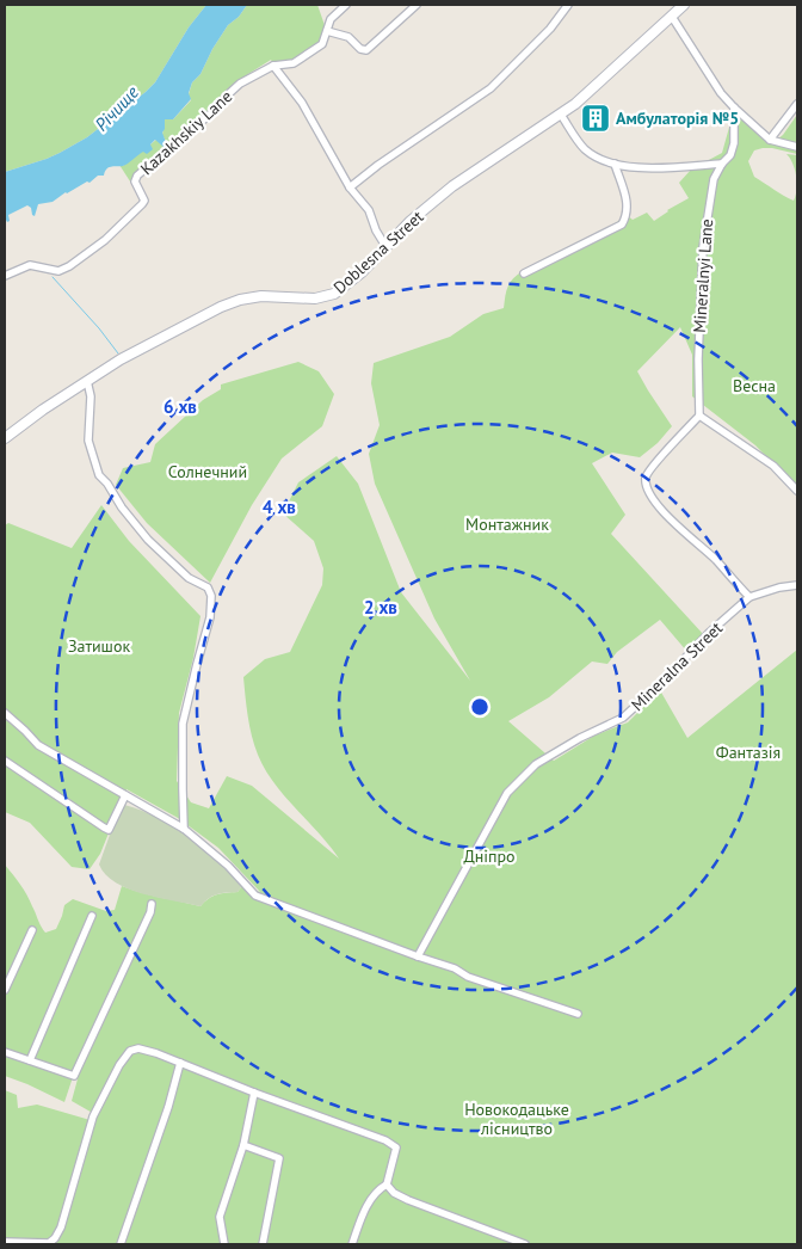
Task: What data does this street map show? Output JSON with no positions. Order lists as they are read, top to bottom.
{
  "streets": {
    "street": [
      "Kazakhskiy Lane",
      "Doblesna Street",
      "Mineralnyi Lane",
      "Mineralna Street"
    ]
  },
  "water": ["Річище"],
  "parks": [
    "Весна",
    "Солнечний",
    "Монтажник",
    "Затишок",
    "Фантазія",
    "Дніпро",
    "Новокодацьке лісництво"
  ],
  "places": {
    "building": ["Амбулаторія №5"]
  },
  "rings": ["6 хв", "4 хв", "2 хв"]
}
